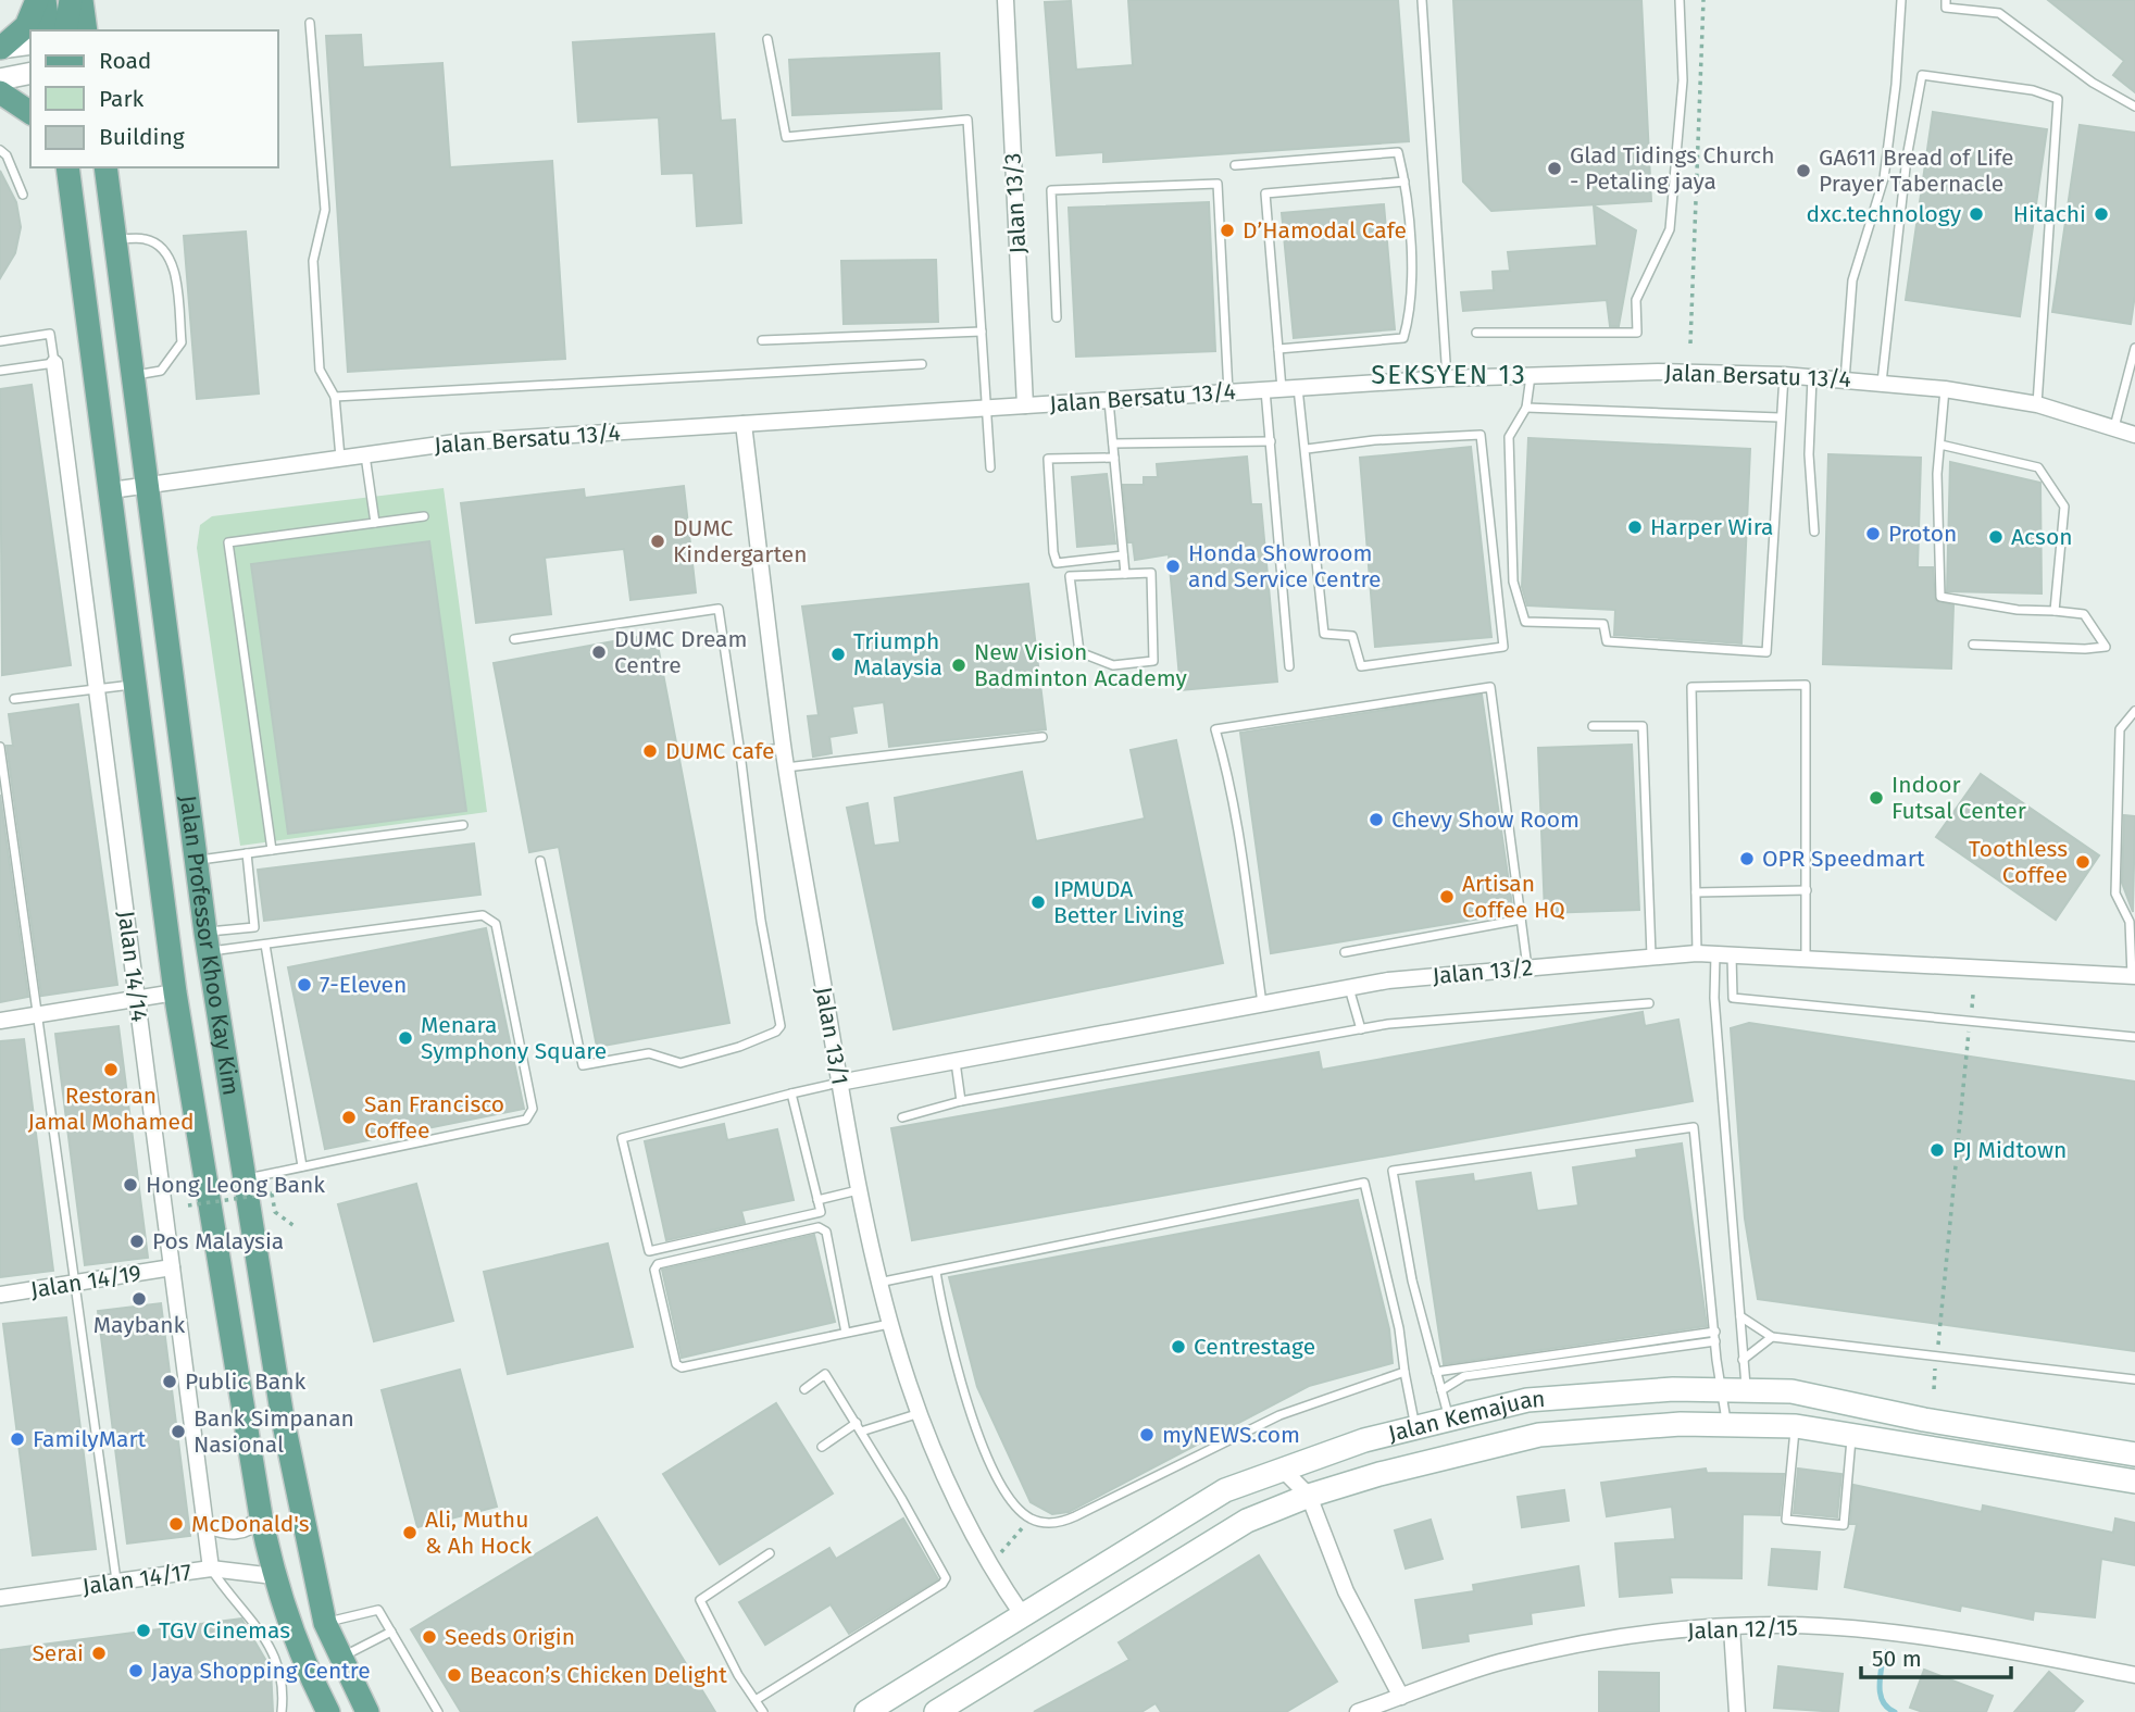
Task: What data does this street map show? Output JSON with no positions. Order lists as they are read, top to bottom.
{
  "streets": {
    "main road": ["Jalan Professor Khoo Kay Kim", "Jalan Kemajuan"],
    "street": [
      "Jalan 13/3",
      "Jalan Bersatu 13/4",
      "Jalan 14/14",
      "Jalan 13/2",
      "Jalan 13/1",
      "Jalan 14/19",
      "Jalan 14/17",
      "Jalan 12/15"
    ]
  },
  "crossings": [
    ["Jalan 13/3", "Jalan Bersatu 13/4"],
    ["Jalan Bersatu 13/4", "Jalan Professor Khoo Kay Kim"],
    ["Jalan Bersatu 13/4", "Jalan 13/1"],
    ["Jalan Professor Khoo Kay Kim", "Jalan 14/17"],
    ["Jalan 14/14", "Jalan 14/19"],
    ["Jalan 14/14", "Jalan 14/17"],
    ["Jalan 13/2", "Jalan 13/1"],
    ["Jalan 13/1", "Jalan Kemajuan"]
  ],
  "districts": ["SEKSYEN 13"],
  "places": [
    "Glad Tidings Church - Petaling jaya",
    "GA611 Bread of Life Prayer Tabernacle",
    "dxc.technology",
    "Hitachi",
    "D’Hamodal Cafe",
    "Harper Wira",
    "Proton",
    "Acson",
    "DUMC Kindergarten",
    "Honda Showroom and Service Centre",
    "DUMC Dream Centre",
    "Triumph Malaysia",
    "New Vision Badminton Academy",
    "DUMC cafe",
    "Indoor Futsal Center",
    "Chevy Show Room",
    "OPR Speedmart",
    "Toothless Coffee",
    "Artisan Coffee HQ",
    "IPMUDA Better Living",
    "7-Eleven",
    "Menara Symphony Square",
    "Restoran Jamal Mohamed",
    "San Francisco Coffee",
    "PJ Midtown",
    "Hong Leong Bank",
    "Pos Malaysia",
    "Maybank",
    "Centrestage",
    "Public Bank",
    "Bank Simpanan Nasional",
    "myNEWS.com",
    "FamilyMart",
    "McDonald's",
    "Ali, Muthu & Ah Hock",
    "TGV Cinemas",
    "Seeds Origin",
    "Serai",
    "Jaya Shopping Centre",
    "Beacon’s Chicken Delight"
  ],
  "legend": ["Road", "Park", "Building"],
  "scale_bar": "50 m"
}
